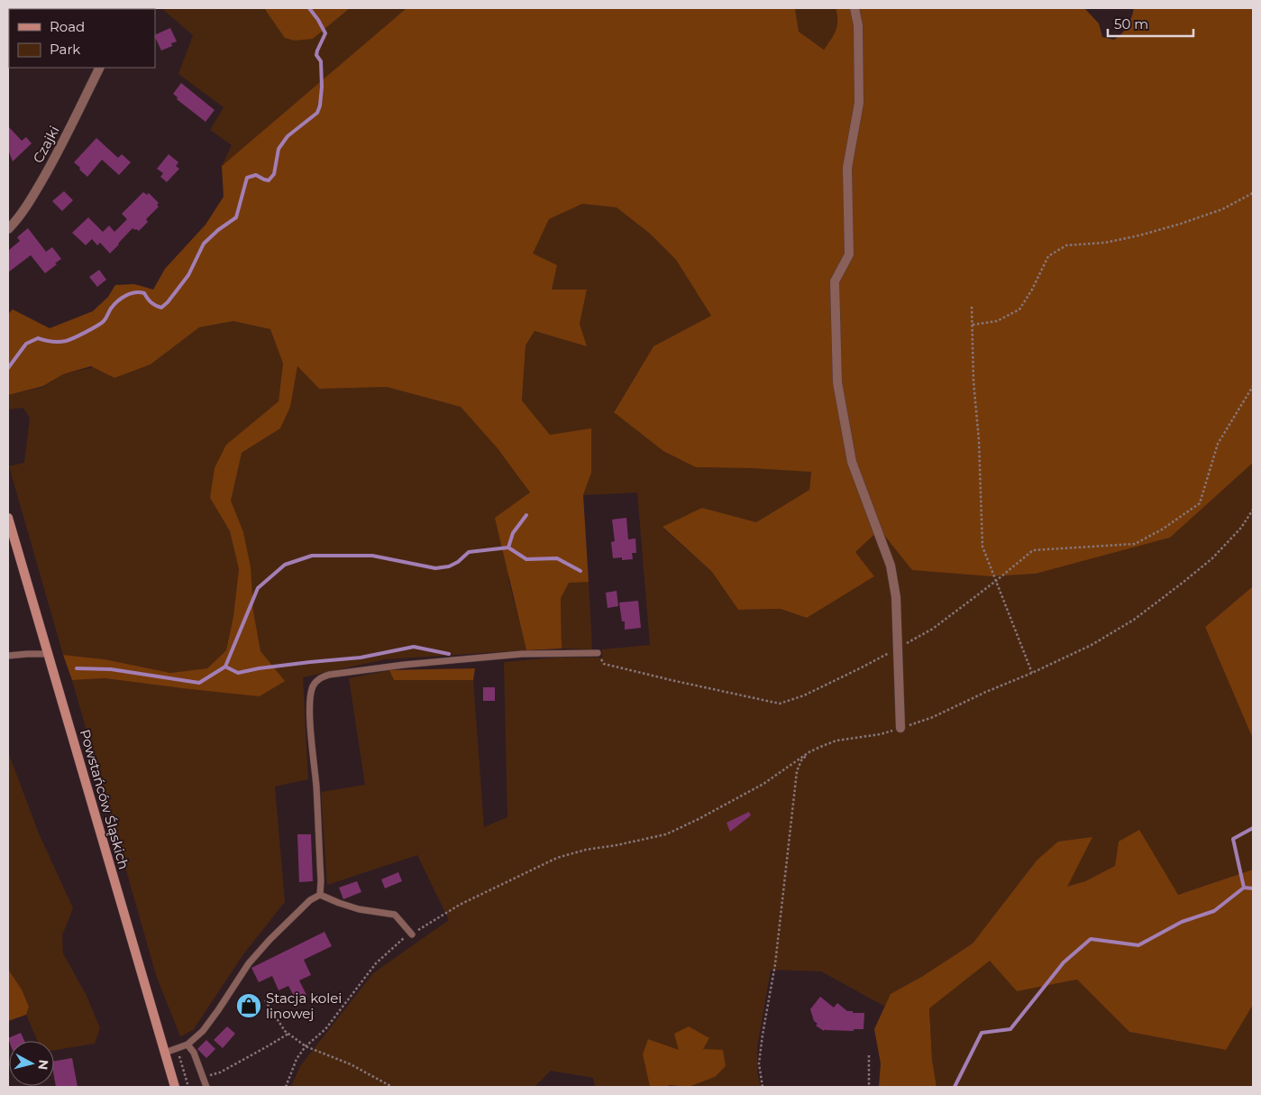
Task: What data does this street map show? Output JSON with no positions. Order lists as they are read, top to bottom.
{
  "streets": {
    "street": ["Czajki", "Powstańców Śląskich"]
  },
  "places": {
    "shop": ["Stacja kolei linowej"]
  },
  "legend": ["Road", "Park"],
  "scale_bar": "50 m",
  "north": "right"
}
